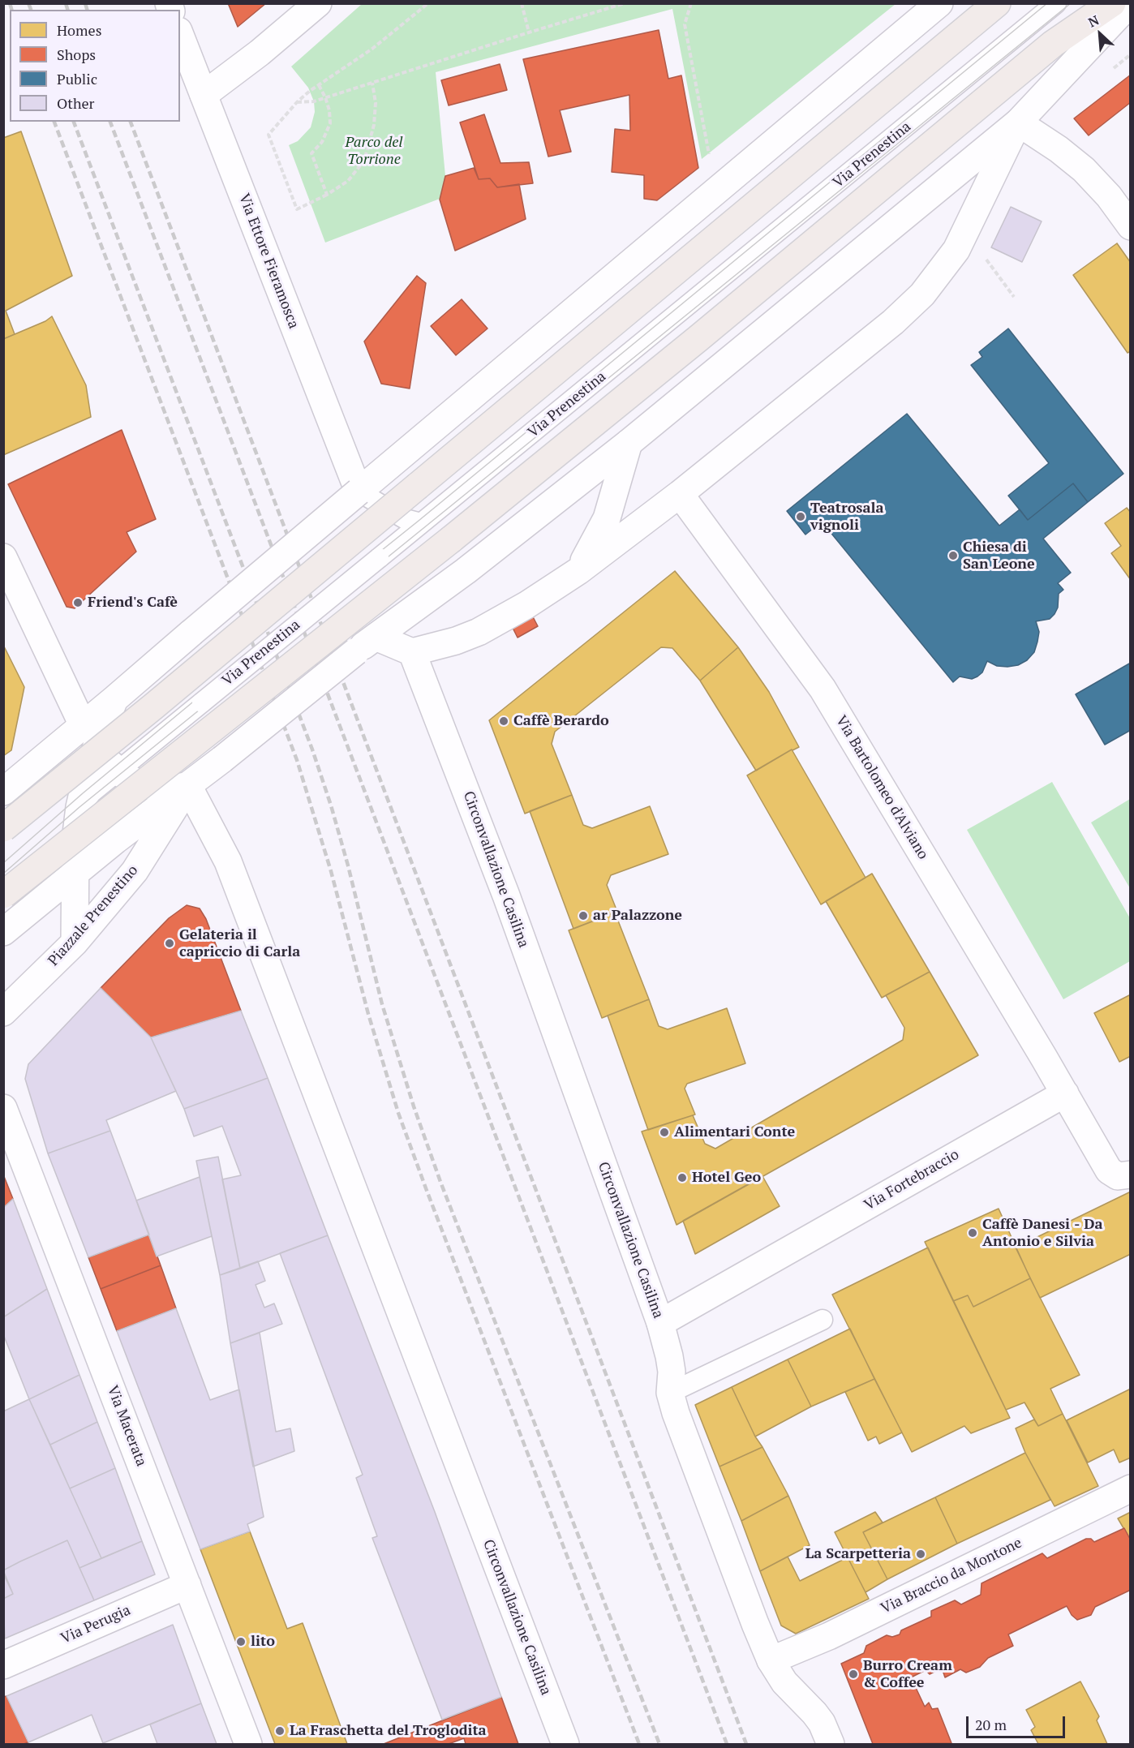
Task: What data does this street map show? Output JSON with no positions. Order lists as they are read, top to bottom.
{
  "streets": {
    "street": [
      "Via Ettore Fieramosca",
      "Via Bartolomeo d'Alviano",
      "Circonvallazione Casilina",
      "Piazzale Prenestino",
      "Via Fortebraccio",
      "Via Macerata",
      "Via Braccio da Montone",
      "Via Perugia"
    ],
    "lane": ["Via Prenestina"]
  },
  "crossings": [
    ["Via Bartolomeo d'Alviano", "Via Fortebraccio"],
    ["Circonvallazione Casilina", "Piazzale Prenestino"],
    ["Circonvallazione Casilina", "Via Fortebraccio"],
    ["Circonvallazione Casilina", "Via Braccio da Montone"],
    ["Via Macerata", "Via Perugia"]
  ],
  "parks": ["Parco del Torrione"],
  "places": [
    "Teatrosala vignoli",
    "Chiesa di San Leone",
    "Friend's Cafè",
    "Caffè Berardo",
    "ar Palazzone",
    "Gelateria il capriccio di Carla",
    "Alimentari Conte",
    "Hotel Geo",
    "Caffè Danesi - Da Antonio e Silvia",
    "La Scarpetteria",
    "lito",
    "Burro Cream & Coffee",
    "La Fraschetta del Troglodita"
  ],
  "legend": [
    "Homes",
    "Shops",
    "Public",
    "Other"
  ],
  "scale_bar": "20 m",
  "north": "top left"
}
